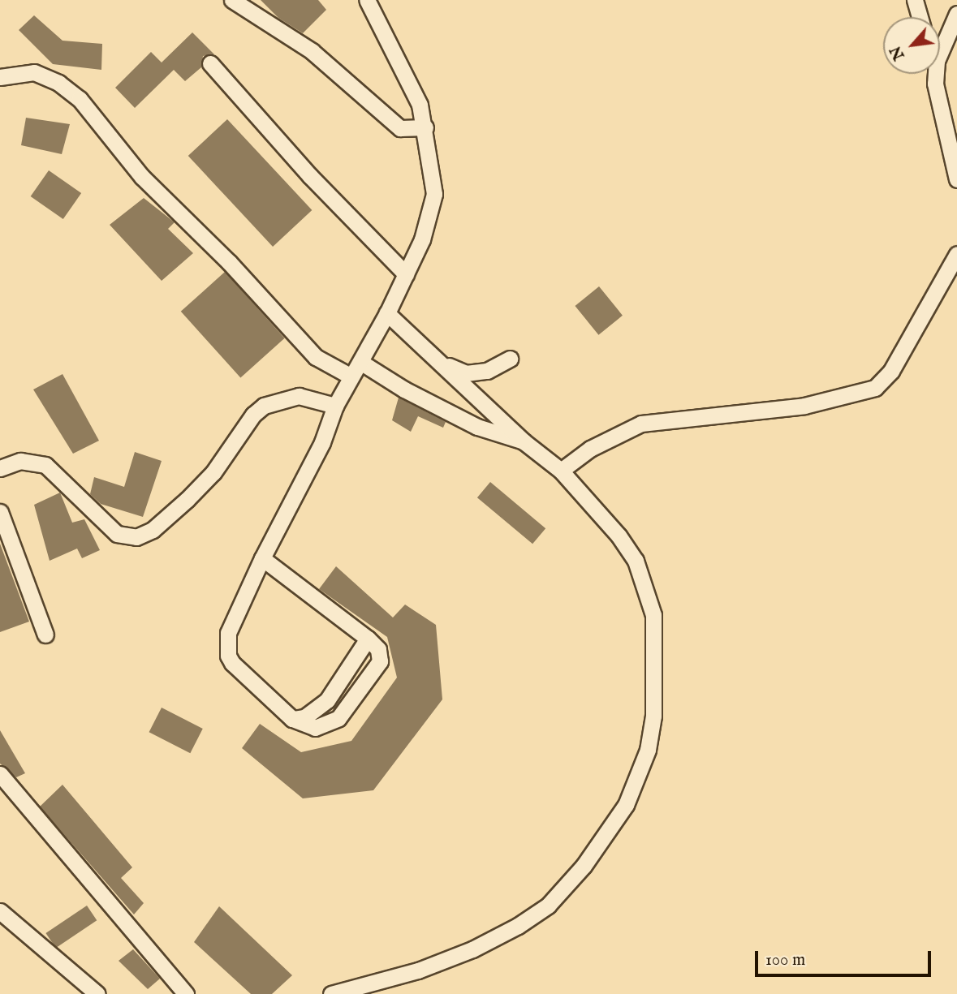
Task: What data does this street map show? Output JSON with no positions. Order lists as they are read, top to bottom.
{
  "scale_bar": "100 m",
  "north": "bottom left"
}
